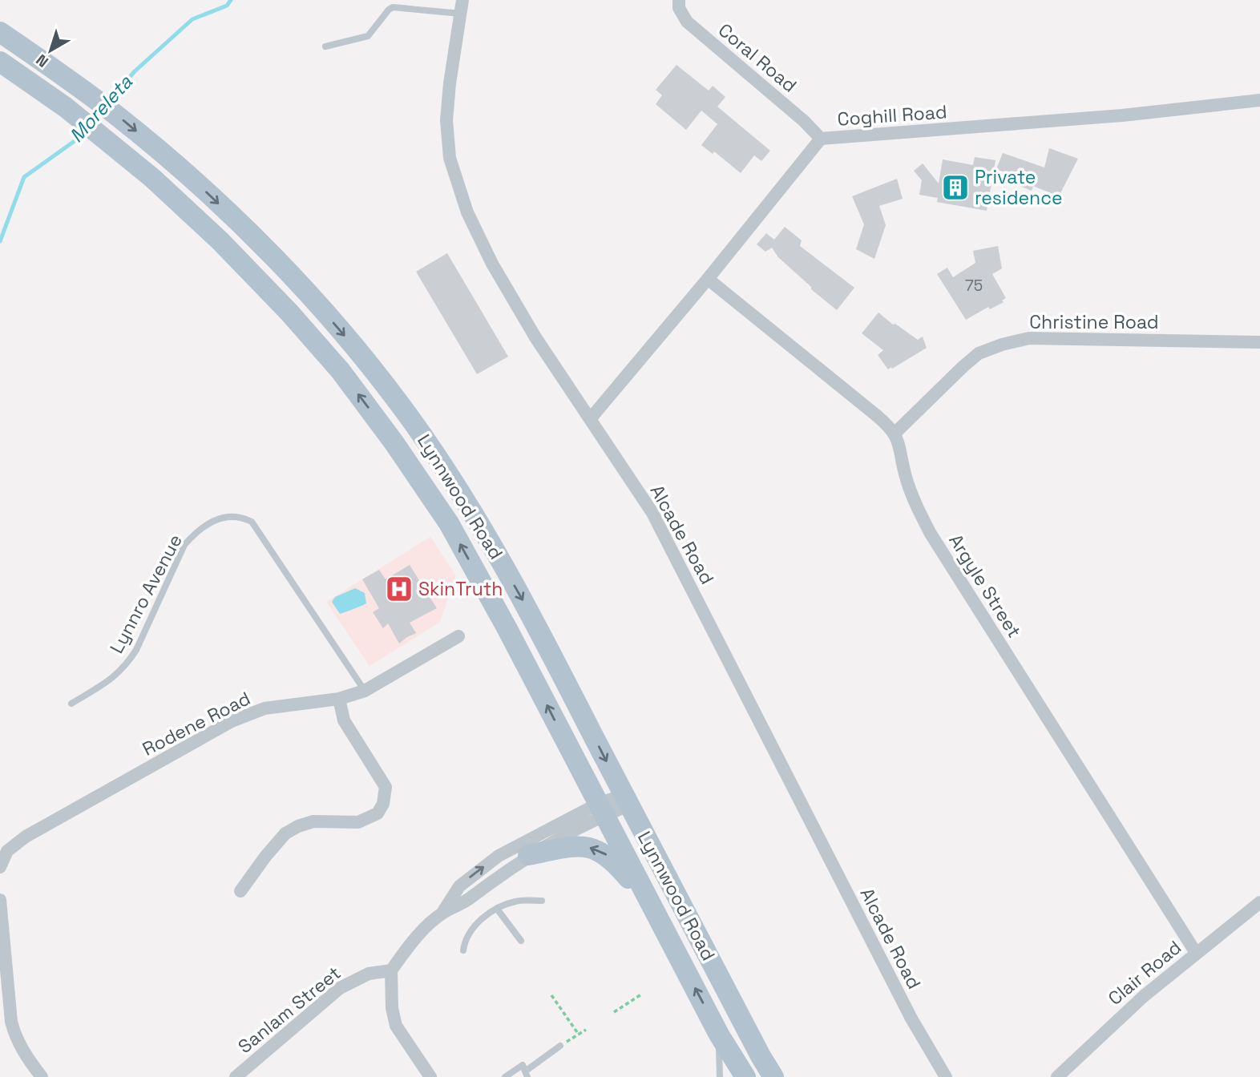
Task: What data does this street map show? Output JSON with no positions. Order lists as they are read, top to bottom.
{
  "streets": {
    "main road": ["Lynnwood Road"],
    "street": [
      "Coral Road",
      "Coghill Road",
      "Christine Road",
      "Alcade Road",
      "Argyle Street",
      "Rodene Road",
      "Clair Road",
      "Sanlam Street"
    ],
    "lane": ["Lynnro Avenue"]
  },
  "crossings": [
    ["Coral Road", "Coghill Road"],
    ["Coghill Road", "Alcade Road"],
    ["Coghill Road", "Argyle Street"],
    ["Christine Road", "Argyle Street"],
    ["Argyle Street", "Clair Road"],
    ["Lynnro Avenue", "Rodene Road"]
  ],
  "water": ["Moreleta"],
  "places": {
    "building": ["Private residence"],
    "hospital": ["SkinTruth"]
  },
  "house_numbers": ["75"],
  "north": "bottom left"
}
